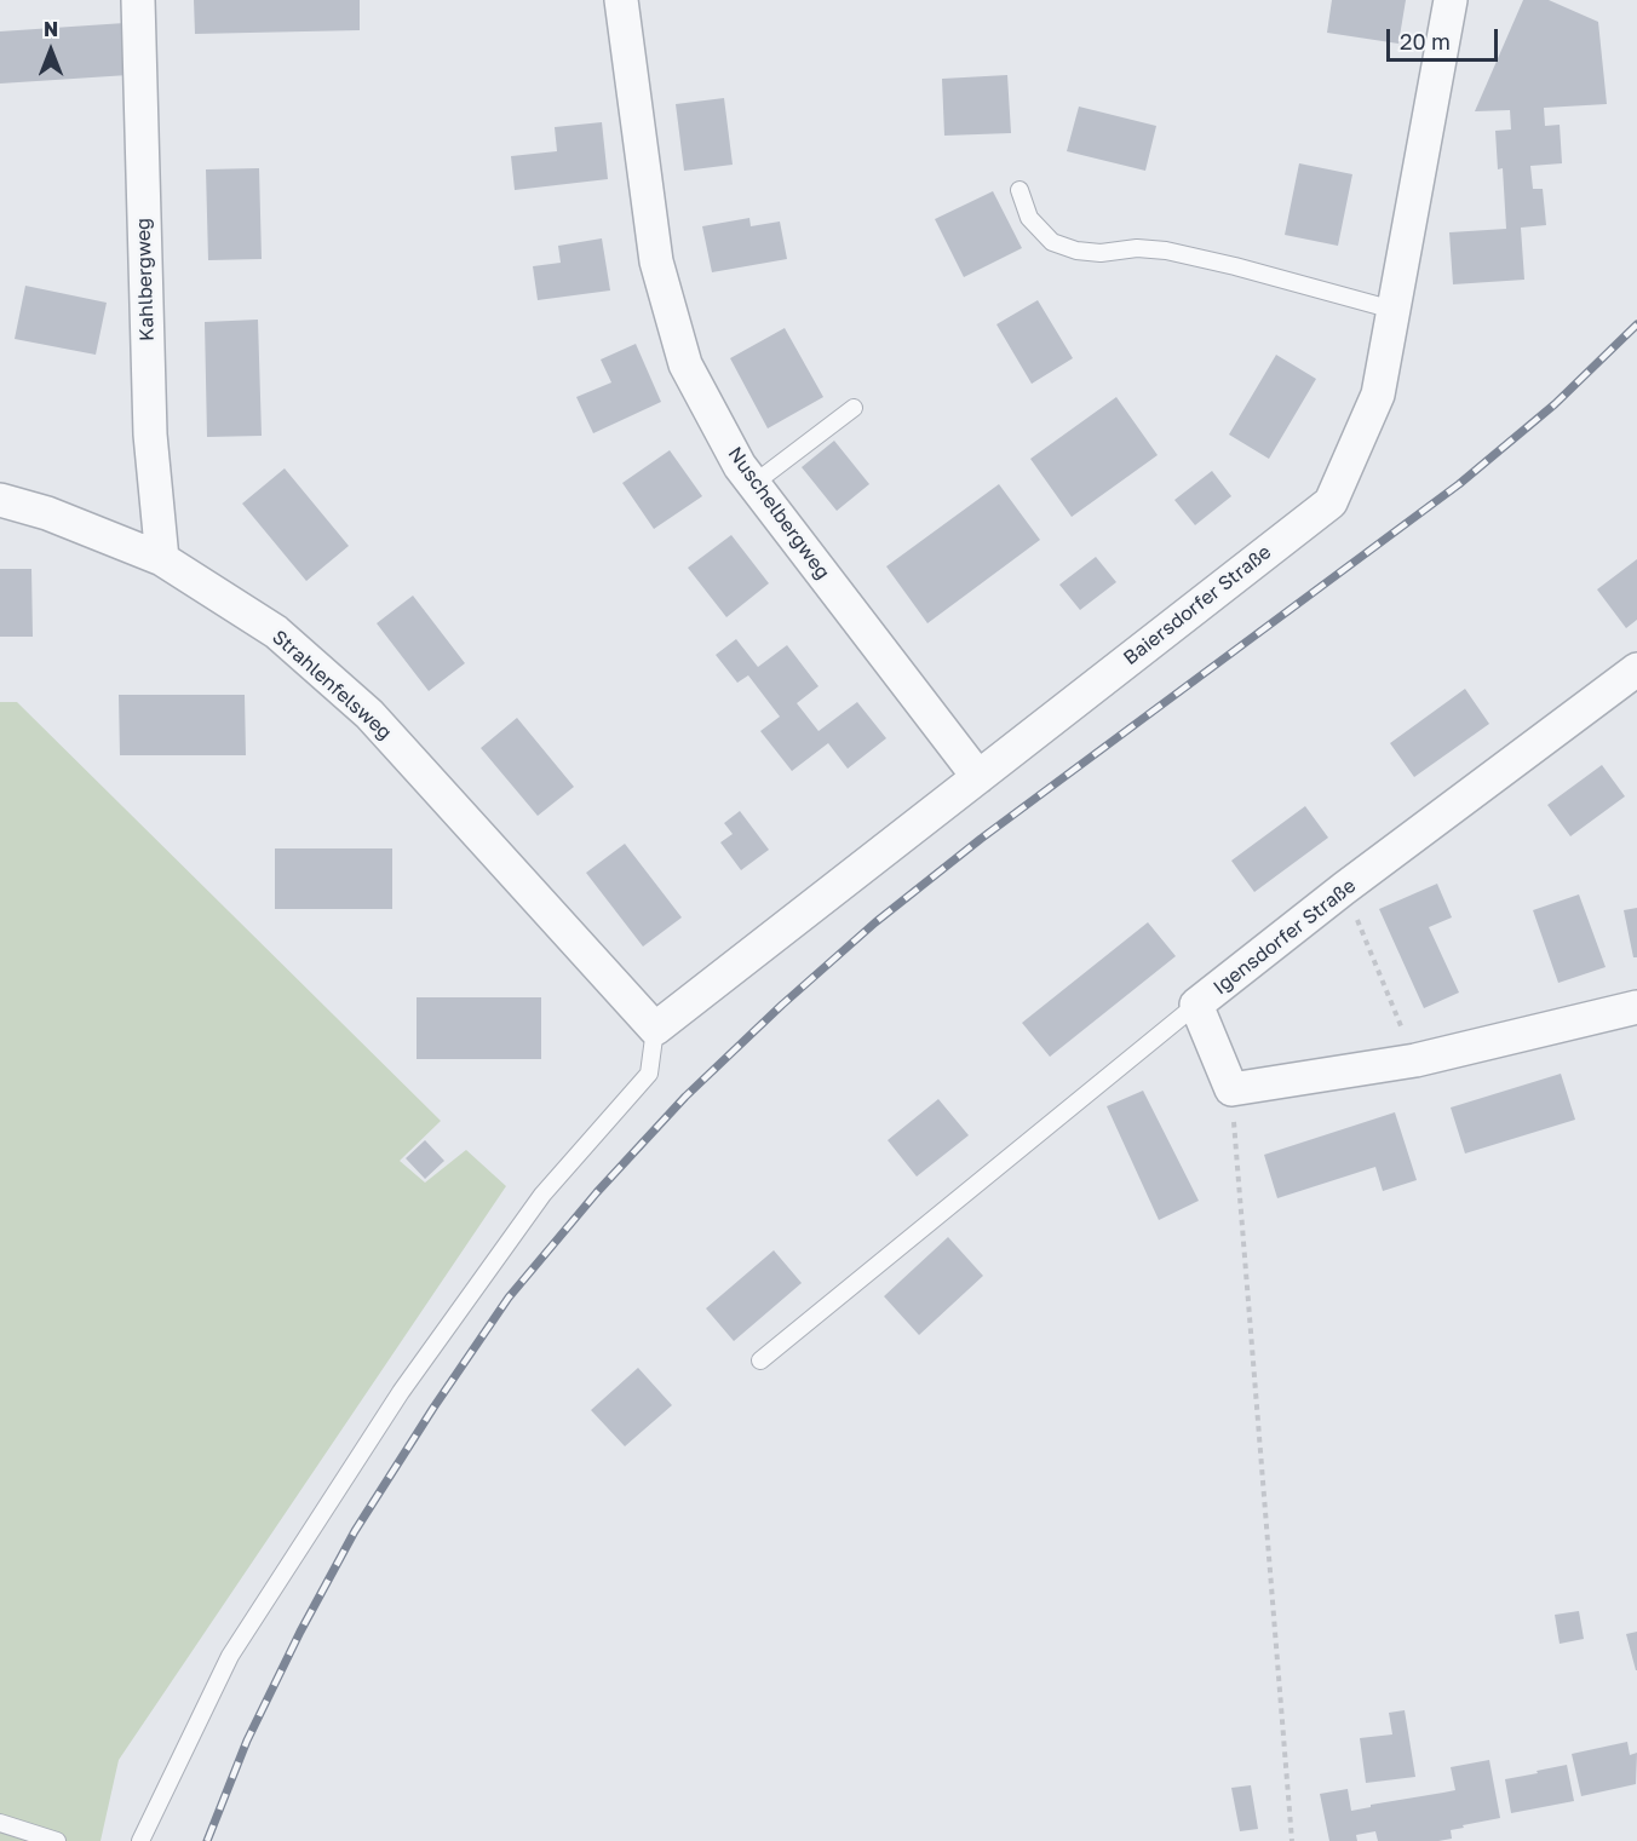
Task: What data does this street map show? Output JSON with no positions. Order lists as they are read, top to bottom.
{
  "streets": {
    "street": [
      "Kahlbergweg",
      "Nuschelbergweg",
      "Baiersdorfer Straße",
      "Strahlenfelsweg",
      "Igensdorfer Straße"
    ]
  },
  "crossings": [
    ["Kahlbergweg", "Strahlenfelsweg"],
    ["Nuschelbergweg", "Baiersdorfer Straße"],
    ["Baiersdorfer Straße", "Strahlenfelsweg"]
  ],
  "scale_bar": "20 m",
  "north": "top"
}
